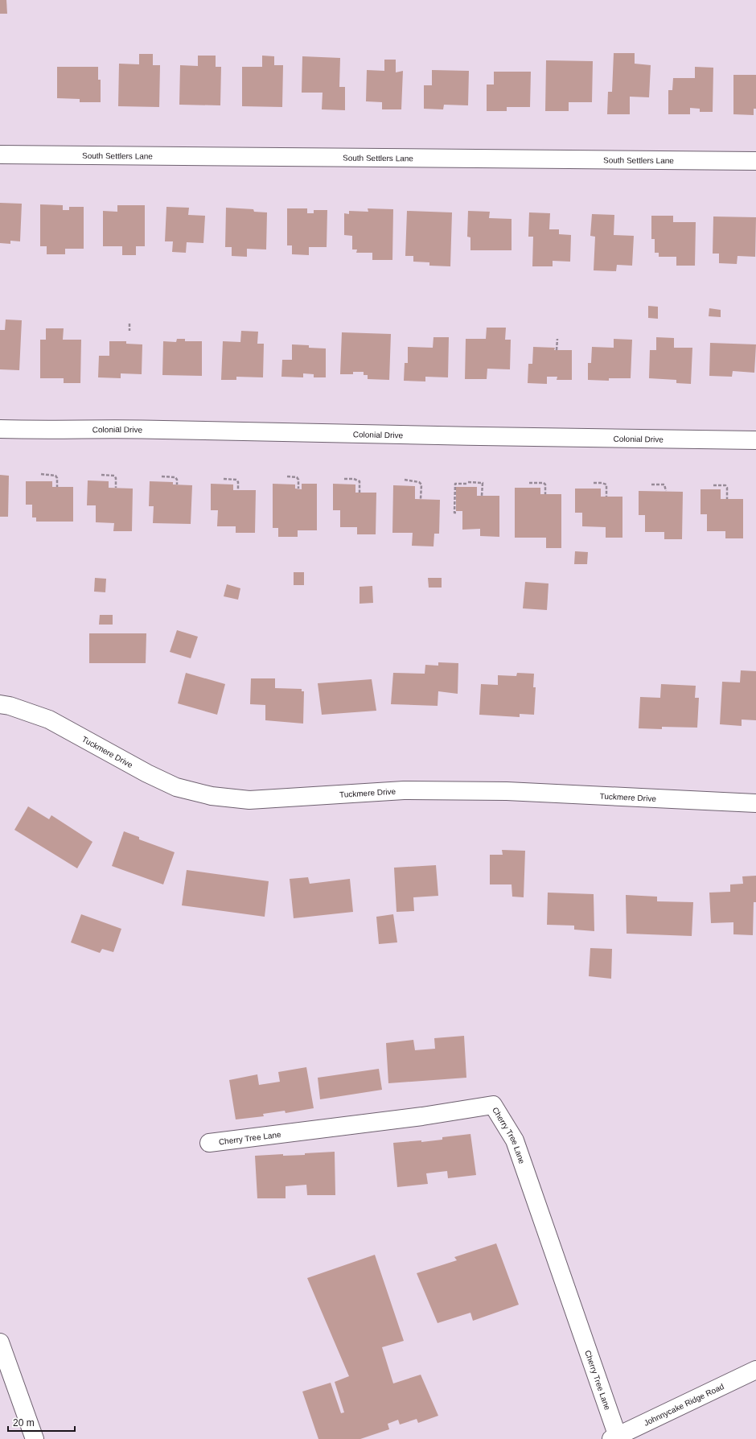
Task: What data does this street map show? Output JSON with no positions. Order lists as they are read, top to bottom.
{
  "streets": {
    "street": [
      "South Settlers Lane",
      "Colonial Drive",
      "Tuckmere Drive",
      "Cherry Tree Lane",
      "Johnnycake Ridge Road"
    ]
  },
  "crossings": [
    ["Cherry Tree Lane", "Johnnycake Ridge Road"]
  ],
  "scale_bar": "20 m"
}
